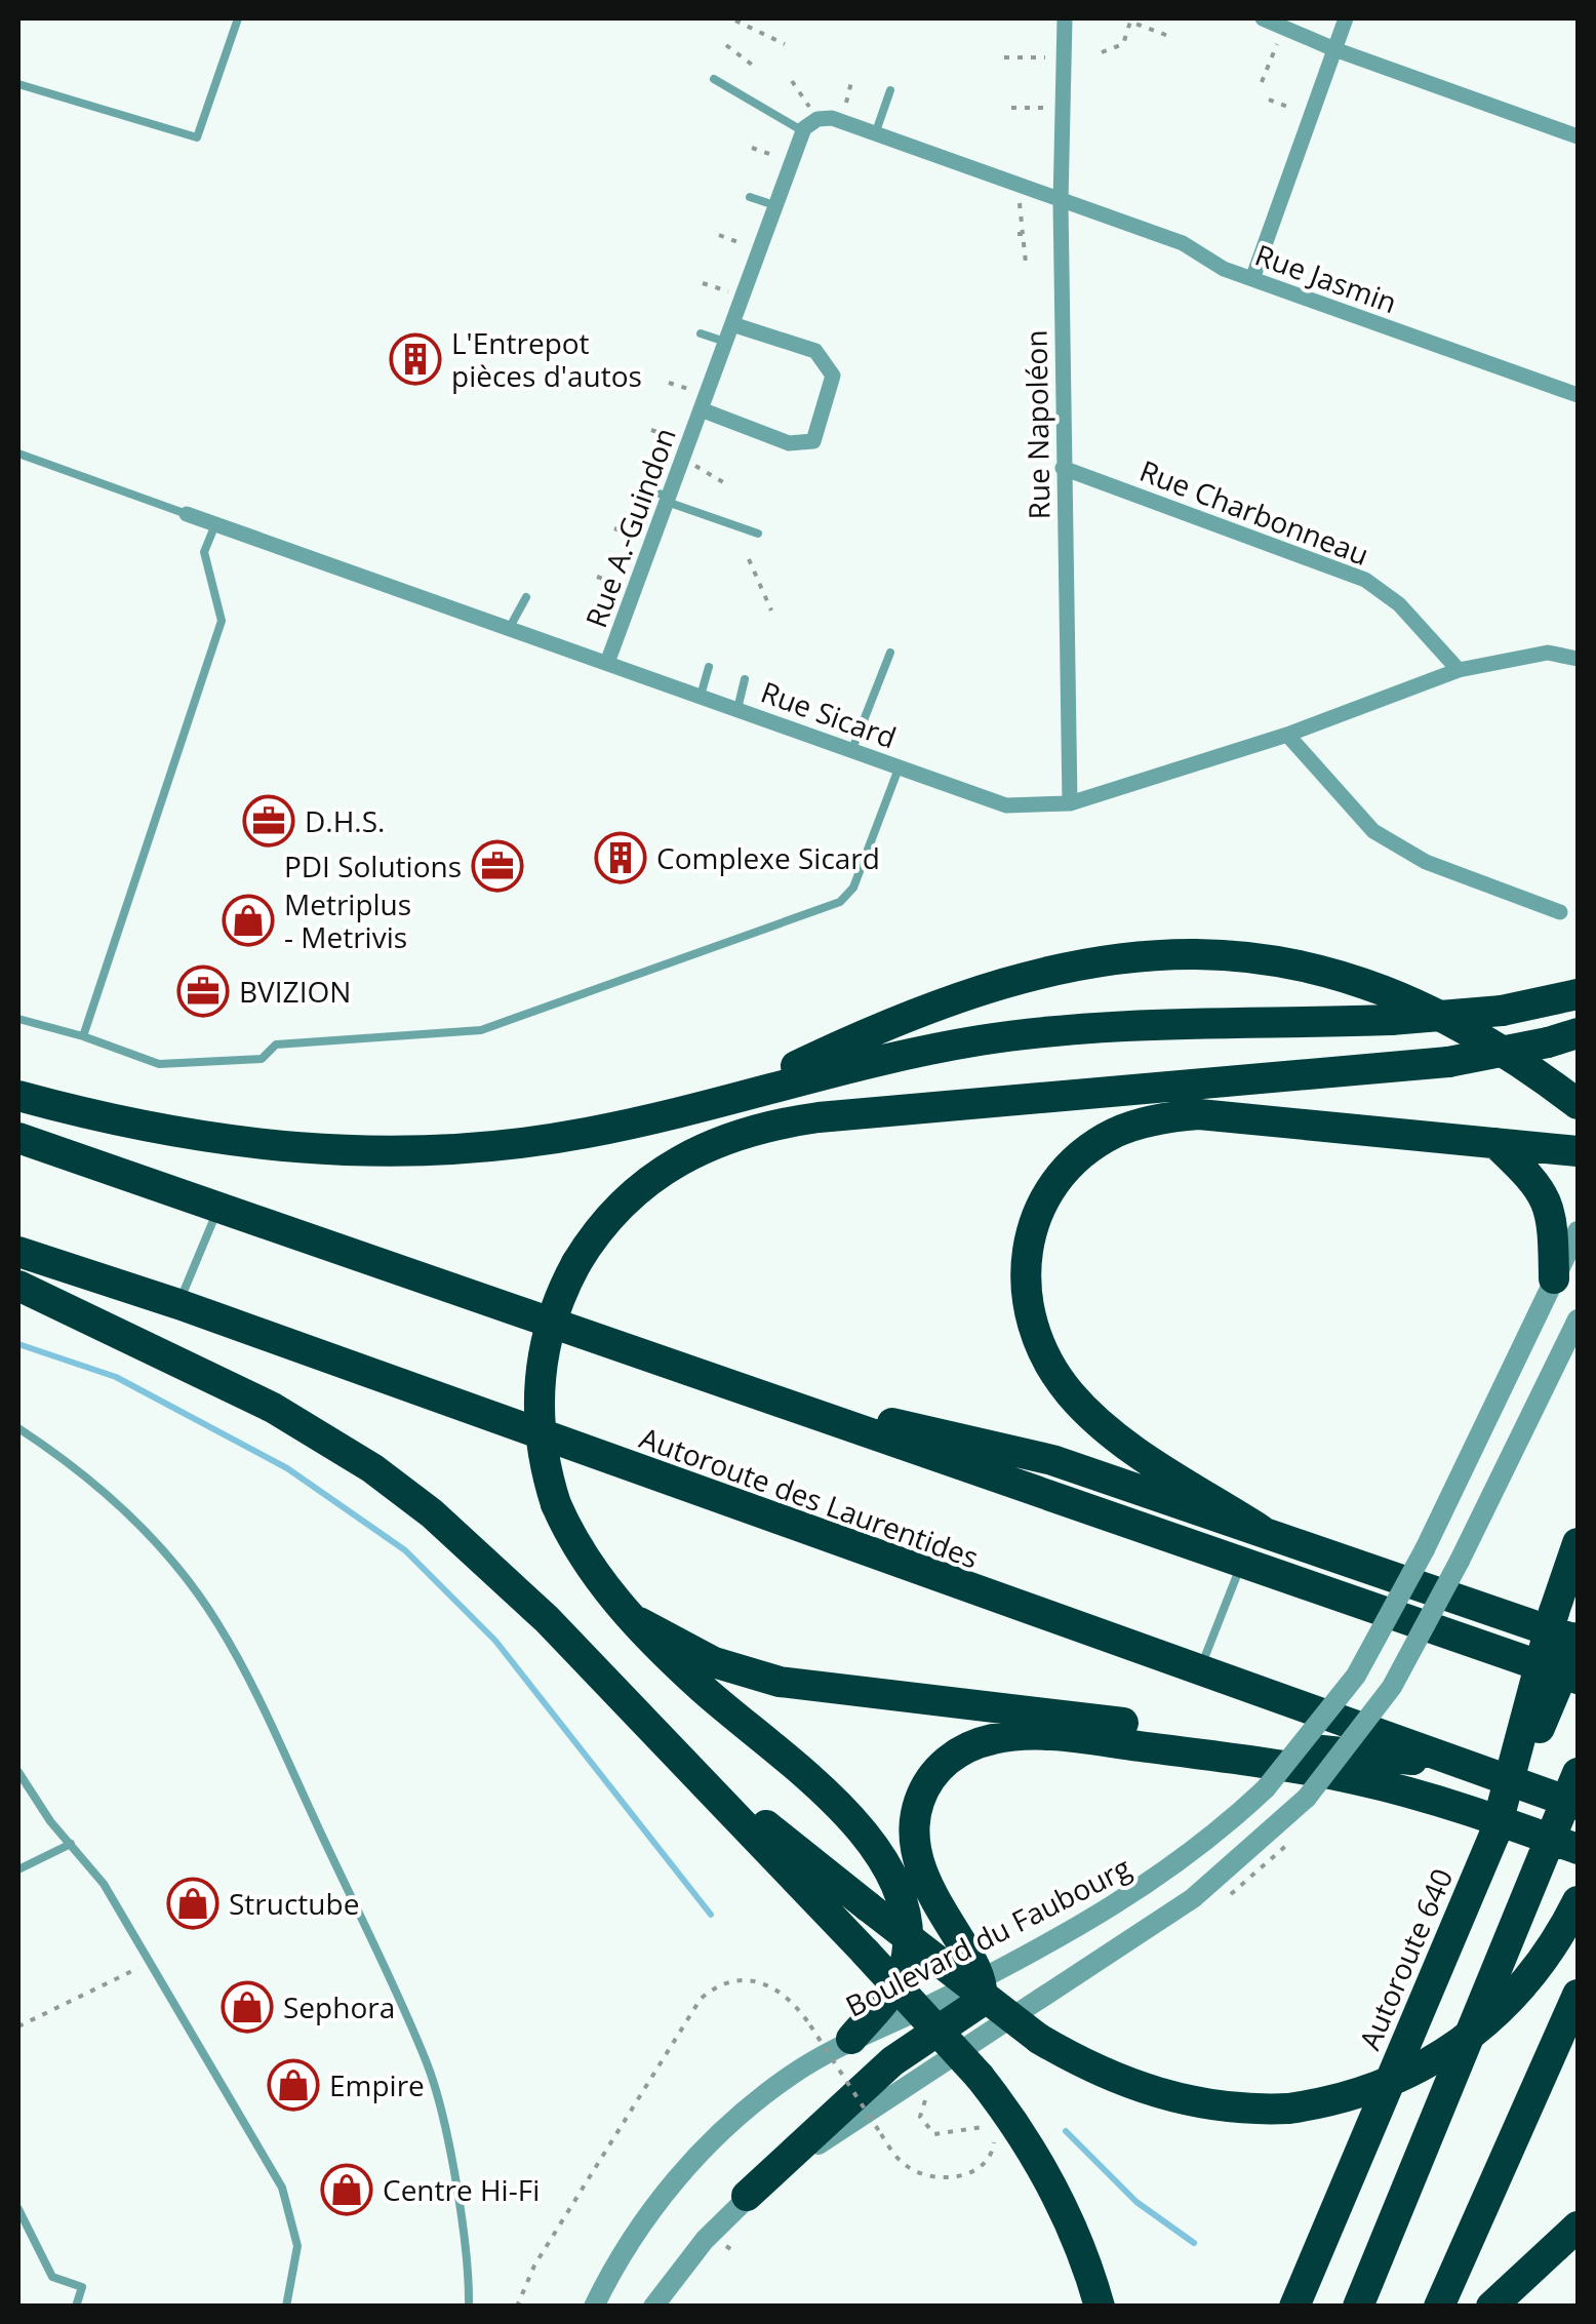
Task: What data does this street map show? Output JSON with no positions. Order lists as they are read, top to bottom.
{
  "streets": {
    "highway": ["Autoroute des Laurentides", "Autoroute 640"],
    "street": [
      "Rue Jasmin",
      "Rue Napoléon",
      "Rue Charbonneau",
      "Rue A.-Guindon",
      "Rue Sicard",
      "Boulevard du Faubourg"
    ]
  },
  "crossings": [
    ["Rue Jasmin", "Rue Napoléon"],
    ["Rue Napoléon", "Rue Charbonneau"],
    ["Rue Napoléon", "Rue Sicard"],
    ["Rue Charbonneau", "Rue Sicard"],
    ["Rue A.-Guindon", "Rue Sicard"]
  ],
  "places": {
    "building": ["L'Entrepot pièces d'autos", "Complexe Sicard"],
    "office": ["D.H.S.", "PDI Solutions", "BVIZION"],
    "shop": [
      "Metriplus - Metrivis",
      "Structube",
      "Sephora",
      "Empire",
      "Centre Hi-Fi"
    ]
  }
}
